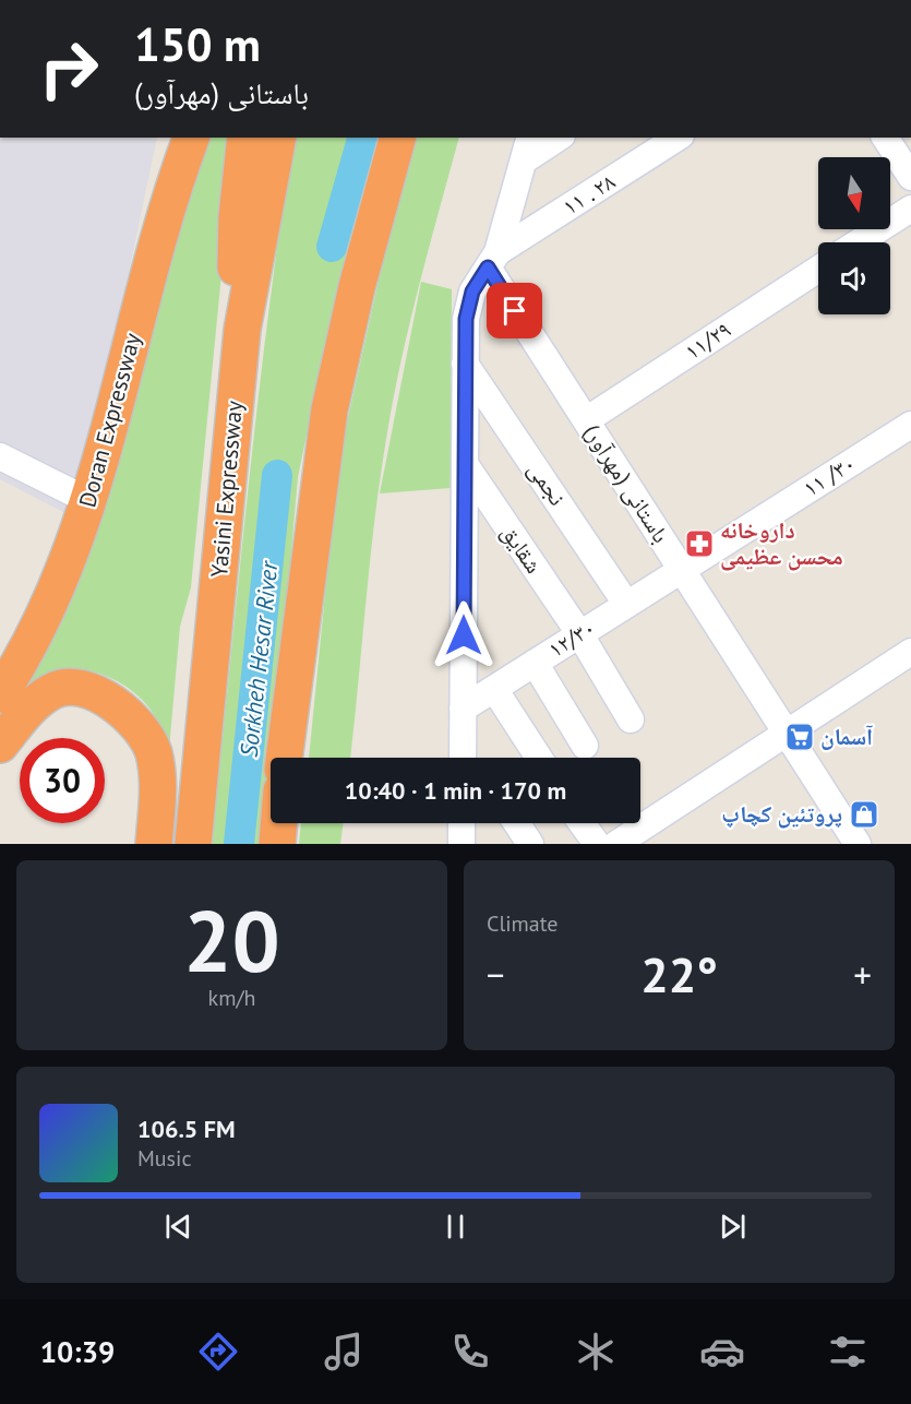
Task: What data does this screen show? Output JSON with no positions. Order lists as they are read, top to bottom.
{
  "streets": {
    "highway": ["Doran Expressway", "Yasini Expressway"],
    "street": [
      "۱۱ . ۲۸",
      "۱۱/۲۹",
      "۱۱ /۳۰",
      "نجمی",
      "باستانی (مهرآور)",
      "شقایق",
      "۱۲/۳۰"
    ]
  },
  "crossings": [
    ["۱۱ . ۲۸", "باستانی (مهرآور)"],
    ["۱۱/۲۹", "باستانی (مهرآور)"],
    ["۱۱ /۳۰", "باستانی (مهرآور)"],
    ["۱۱ /۳۰", "۱۲/۳۰"],
    ["نجمی", "۱۲/۳۰"],
    ["باستانی (مهرآور)", "۱۲/۳۰"],
    ["شقایق", "۱۲/۳۰"]
  ],
  "water": ["Sorkheh Hesar River"],
  "places": {
    "pharmacy": ["داروخانه محسن عظیمی"],
    "supermarket": ["آسمان"],
    "shop": ["پروتئین کچاپ"]
  },
  "north": "bottom",
  "page": {
    "turn": ["150 m", "باستانی (مهرآور)"],
    "limit": "30",
    "trip": "10:40 · 1 min · 170 m",
    "tile": [
      ["20", "km/h"],
      "Climate"
    ],
    "heat": ["−", "22°", "+"],
    "song": ["106.5 FM", "Music"],
    "tabs": "10:39"
  }
}
